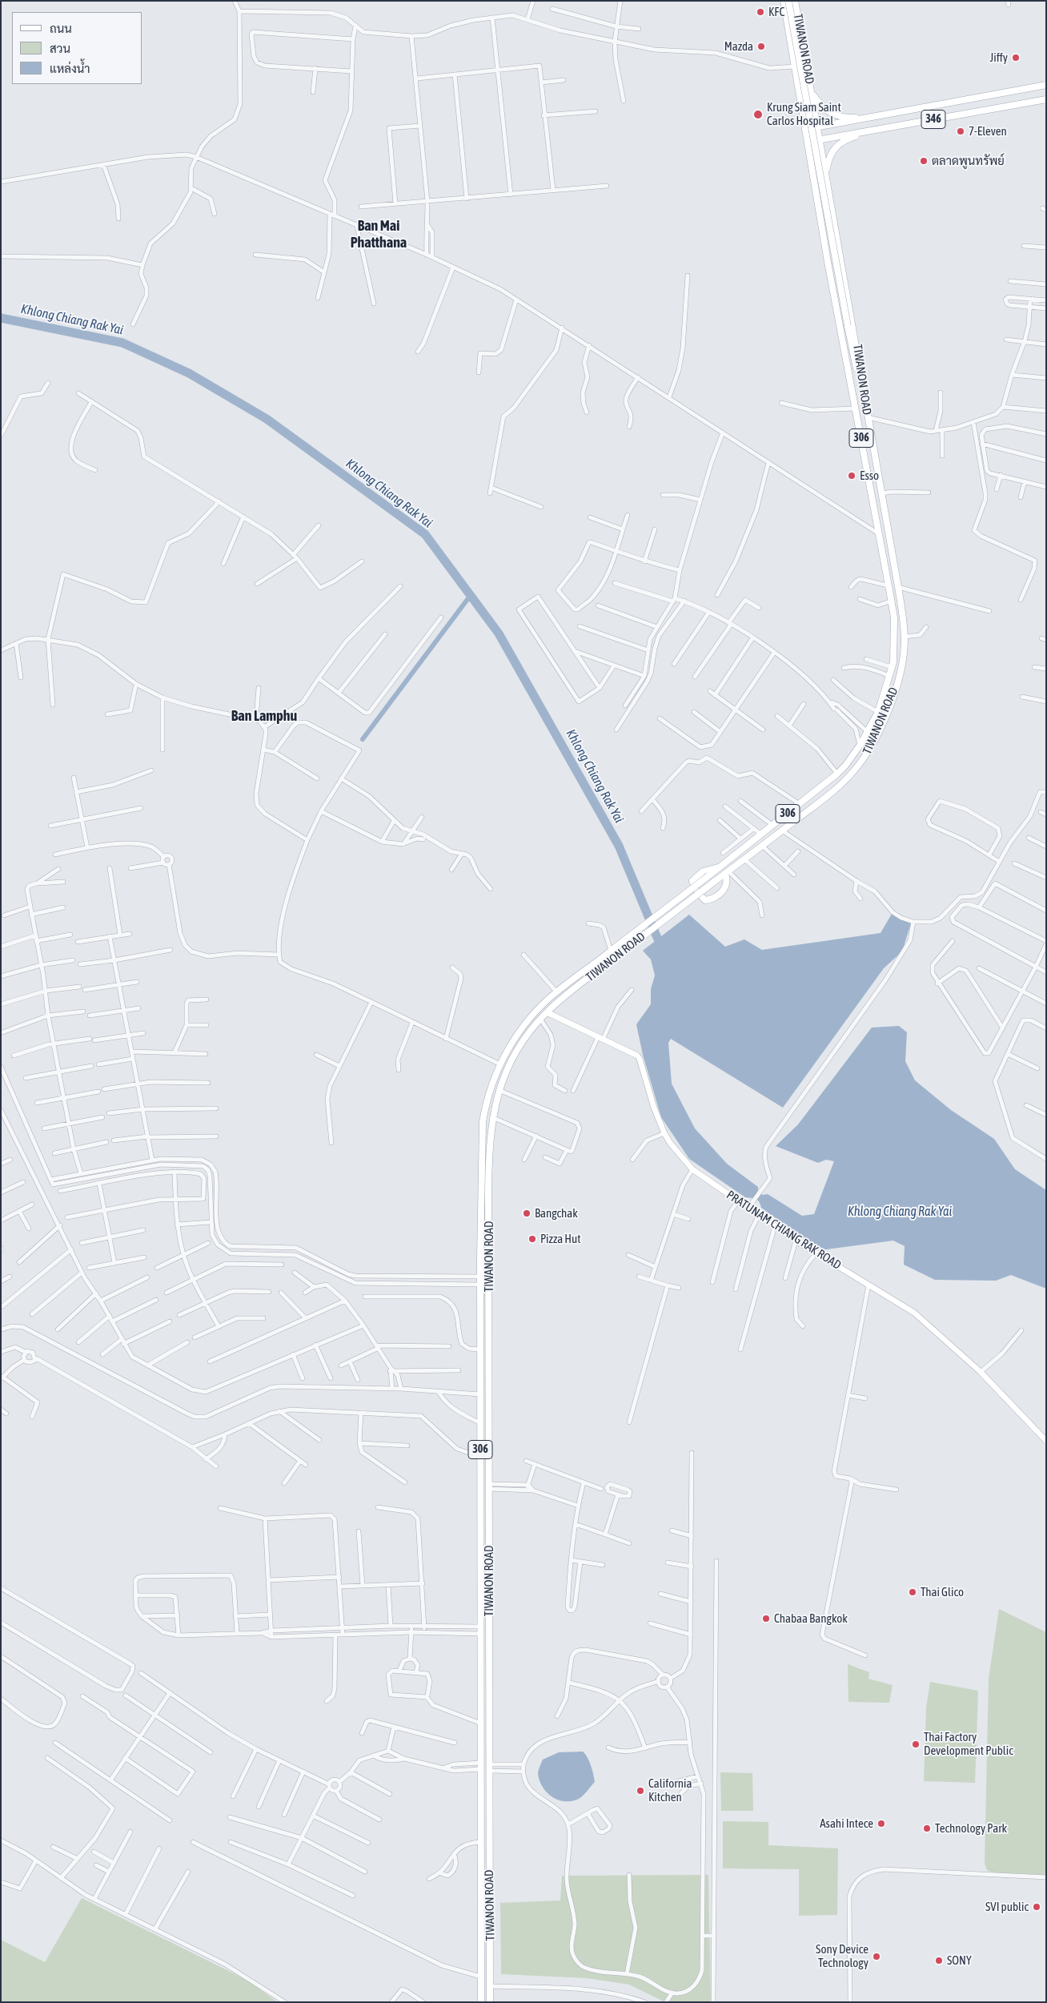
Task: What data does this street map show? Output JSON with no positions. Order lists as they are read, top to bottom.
{
  "streets": {
    "main road": ["TIWANON ROAD", "346", "306"],
    "street": ["PRATUNAM CHIANG RAK ROAD"]
  },
  "crossings": [
    ["TIWANON ROAD", "346"],
    ["TIWANON ROAD", "306"],
    ["TIWANON ROAD", "PRATUNAM CHIANG RAK ROAD"],
    ["346", "306"]
  ],
  "districts": ["Ban Mai Phatthana", "Ban Lamphu"],
  "water": ["Khlong Chiang Rak Yai"],
  "places": [
    "KFC",
    "Mazda",
    "Jiffy",
    "Krung Siam Saint Carlos Hospital",
    "7-Eleven",
    "ตลาดพูนทรัพย์",
    "Esso",
    "Bangchak",
    "Pizza Hut",
    "Thai Glico",
    "Chabaa Bangkok",
    "Thai Factory Development Public",
    "California Kitchen",
    "Asahi Intece",
    "Technology Park",
    "SVI public",
    "Sony Device Technology",
    "SONY"
  ],
  "legend": ["ถนน", "สวน", "แหล่งน้ำ"]
}
